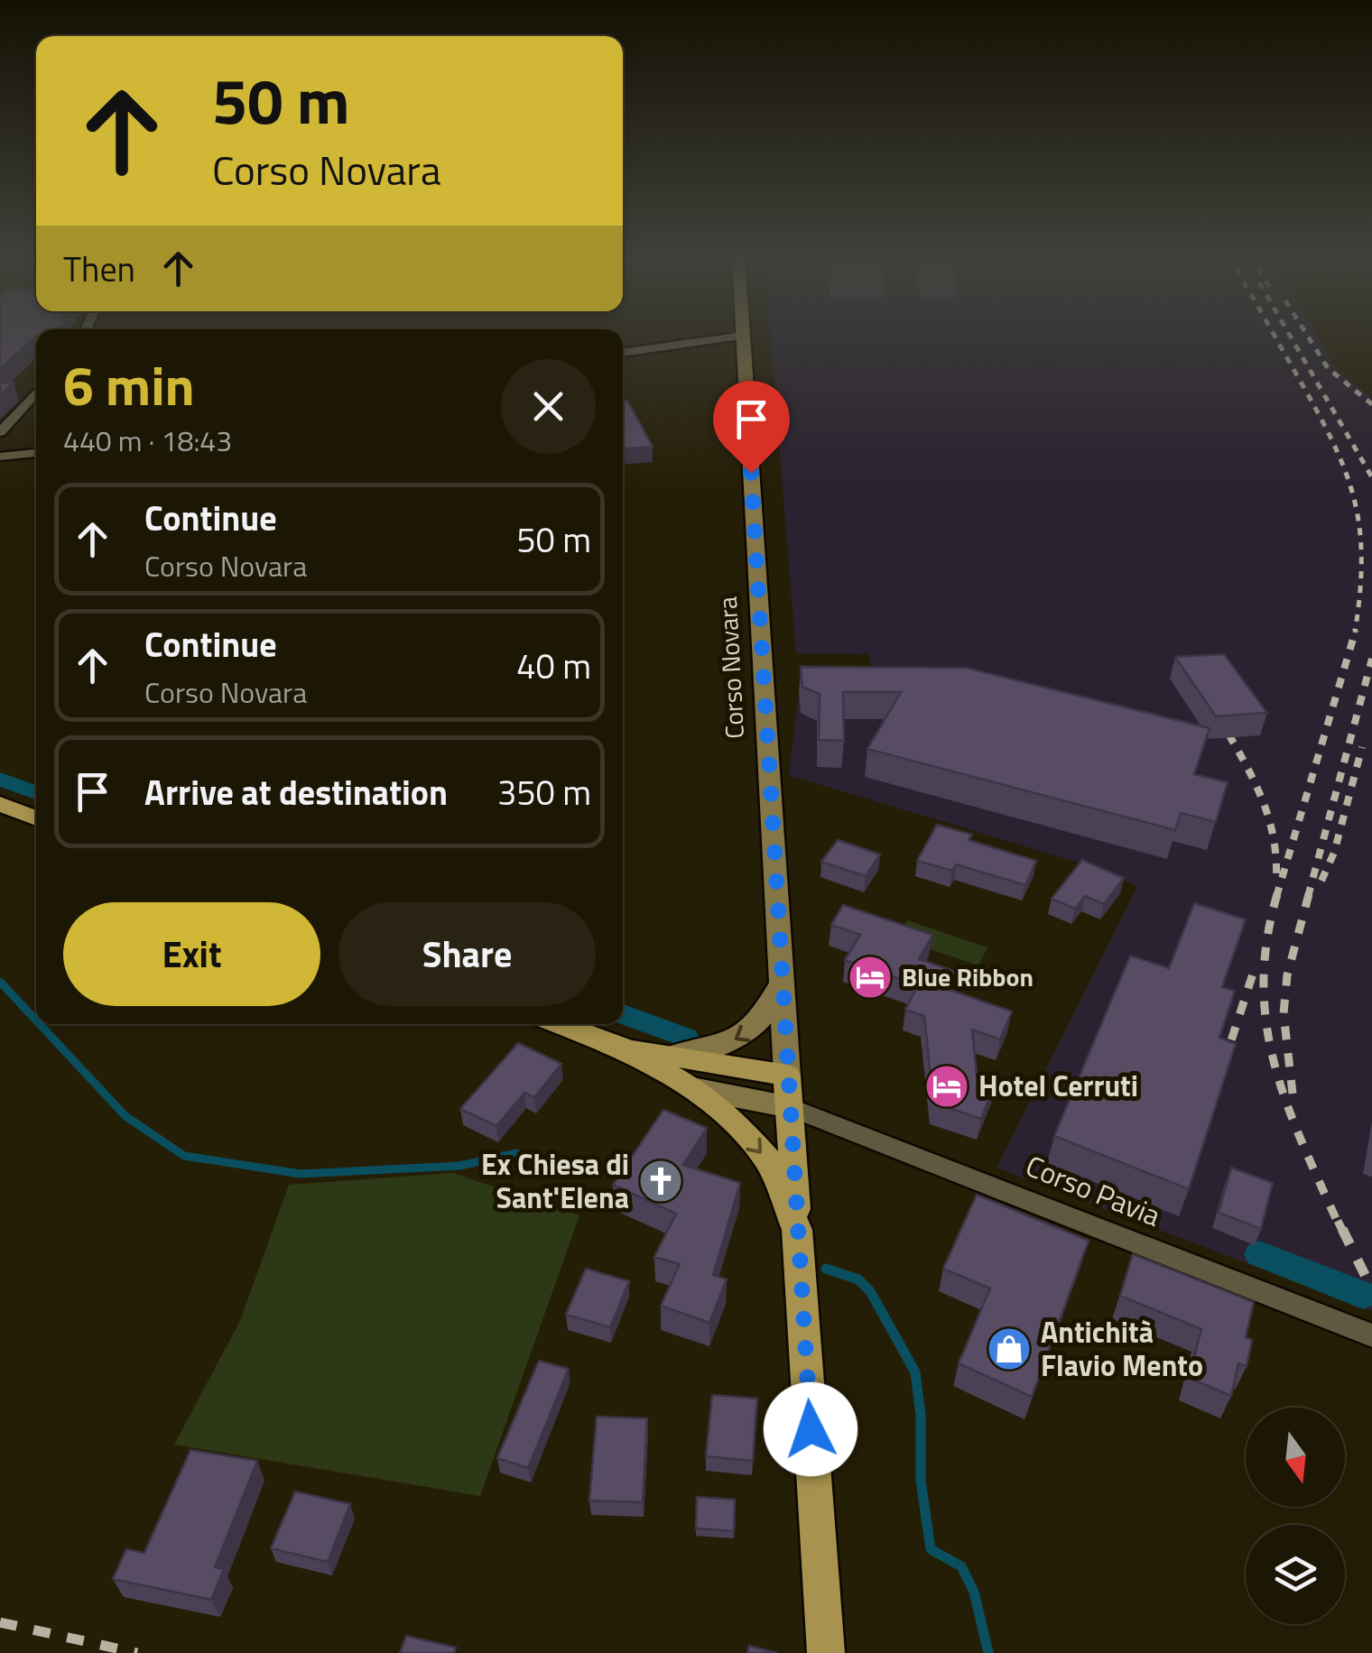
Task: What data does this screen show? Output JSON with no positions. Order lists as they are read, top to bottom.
{
  "streets": {
    "main road": ["Corso Novara"],
    "street": ["Corso Pavia"]
  },
  "places": {
    "hotel": ["Blue Ribbon", "Hotel Cerruti"],
    "church": ["Ex Chiesa di Sant'Elena"],
    "shop": ["Antichità Flavio Mento"]
  },
  "north": "bottom",
  "page": {
    "turn": ["50 m", "Corso Novara"],
    "then": "Then",
    "heading": ["6 min", "440 m · 18:43"],
    "list": [
      {
        "name": "Continue",
        "note": "Corso Novara",
        "value": "50 m"
      },
      {
        "name": "Continue",
        "note": "Corso Novara",
        "value": "40 m"
      },
      {
        "name": "Arrive at destination",
        "value": "350 m"
      }
    ],
    "buttons": ["Exit", "Share"]
  }
}
